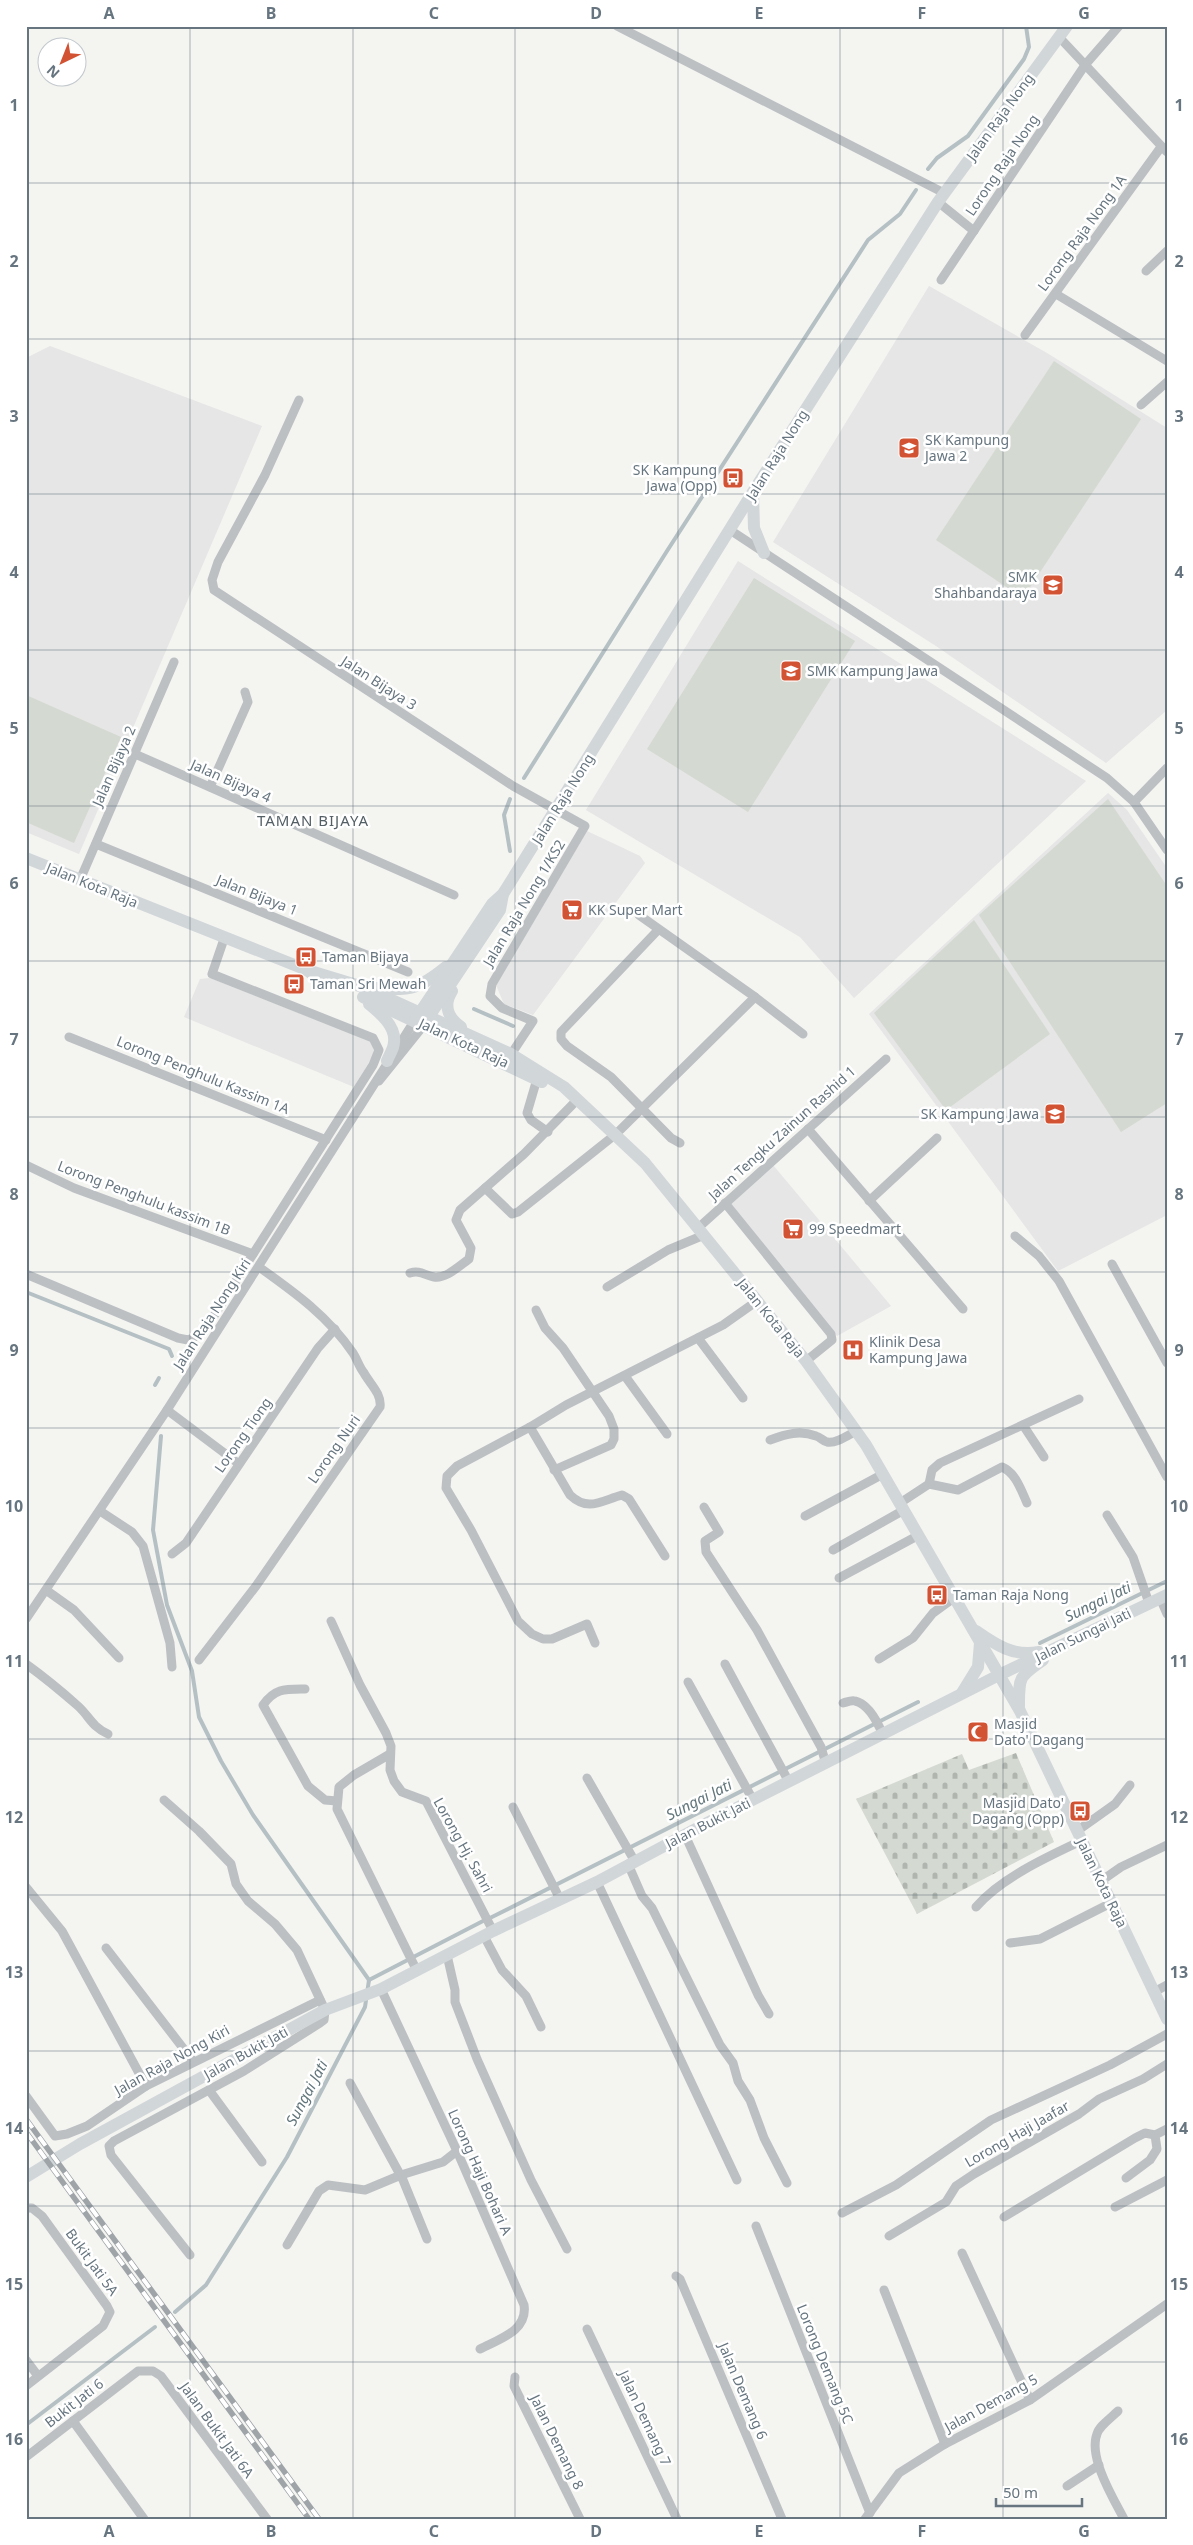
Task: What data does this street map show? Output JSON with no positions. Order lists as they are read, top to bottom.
{
  "streets": {
    "main road": [
      "Jalan Raja Nong",
      "Jalan Kota Raja",
      "Jalan Sungai Jati",
      "Jalan Bukit Jati"
    ],
    "street": [
      "Lorong Raja Nong",
      "Lorong Raja Nong 1A",
      "Jalan Bijaya 3",
      "Jalan Bijaya 2",
      "Jalan Bijaya 4",
      "Jalan Bijaya 1",
      "Jalan Raja Nong 1/KS2",
      "Lorong Penghulu Kassim 1A",
      "Jalan Tengku Zainun Rashid 1",
      "Lorong Penghulu kassim 1B",
      "Jalan Raja Nong Kiri",
      "Lorong Tiong",
      "Lorong Nuri",
      "Lorong Hj. Sahri",
      "Lorong Haji Jaafar",
      "Lorong Haji Bohari A",
      "Bukit Jati 5A",
      "Lorong Demang 5C",
      "Jalan Demang 6",
      "Bukit Jati 6",
      "Jalan Demang 5",
      "Jalan Demang 7",
      "Jalan Bukit Jati 6A",
      "Jalan Demang 8"
    ]
  },
  "crossings": [
    ["Jalan Raja Nong", "Jalan Bijaya 3"],
    ["Jalan Raja Nong", "Jalan Kota Raja"],
    ["Jalan Raja Nong", "Jalan Raja Nong 1/KS2"],
    ["Jalan Raja Nong", "Jalan Raja Nong Kiri"],
    ["Jalan Bijaya 3", "Jalan Raja Nong 1/KS2"],
    ["Jalan Bijaya 2", "Jalan Bijaya 4"],
    ["Jalan Bijaya 2", "Jalan Kota Raja"],
    ["Jalan Bijaya 2", "Jalan Bijaya 1"],
    ["Jalan Kota Raja", "Jalan Raja Nong 1/KS2"],
    ["Jalan Kota Raja", "Jalan Tengku Zainun Rashid 1"],
    ["Jalan Kota Raja", "Jalan Raja Nong Kiri"],
    ["Jalan Kota Raja", "Jalan Sungai Jati"],
    ["Jalan Kota Raja", "Jalan Bukit Jati"],
    ["Jalan Raja Nong Kiri", "Lorong Nuri"],
    ["Jalan Raja Nong Kiri", "Jalan Bukit Jati"],
    ["Lorong Tiong", "Lorong Nuri"],
    ["Jalan Sungai Jati", "Jalan Bukit Jati"],
    ["Jalan Bukit Jati", "Lorong Hj. Sahri"],
    ["Jalan Bukit Jati", "Lorong Haji Bohari A"],
    ["Lorong Demang 5C", "Jalan Demang 5"],
    ["Bukit Jati 6", "Jalan Bukit Jati 6A"]
  ],
  "districts": ["TAMAN BIJAYA"],
  "water": ["Sungai Jati"],
  "places": {
    "school or university": [
      "SK Kampung Jawa 2",
      "SMK Shahbandaraya",
      "SMK Kampung Jawa",
      "SK Kampung Jawa"
    ],
    "bus stop": [
      "SK Kampung Jawa (Opp)",
      "Taman Bijaya",
      "Taman Sri Mewah",
      "Taman Raja Nong",
      "Masjid Dato' Dagang (Opp)"
    ],
    "supermarket": ["KK Super Mart", "99 Speedmart"],
    "hospital": ["Klinik Desa Kampung Jawa"],
    "mosque": ["Masjid Dato' Dagang"]
  },
  "scale_bar": "50 m",
  "north": "bottom left",
  "grid": {
    "columns": [
      "A",
      "B",
      "C",
      "D",
      "E",
      "F",
      "G"
    ],
    "rows": [
      "1",
      "2",
      "3",
      "4",
      "5",
      "6",
      "7",
      "8",
      "9",
      "10",
      "11",
      "12",
      "13",
      "14",
      "15",
      "16"
    ]
  }
}
